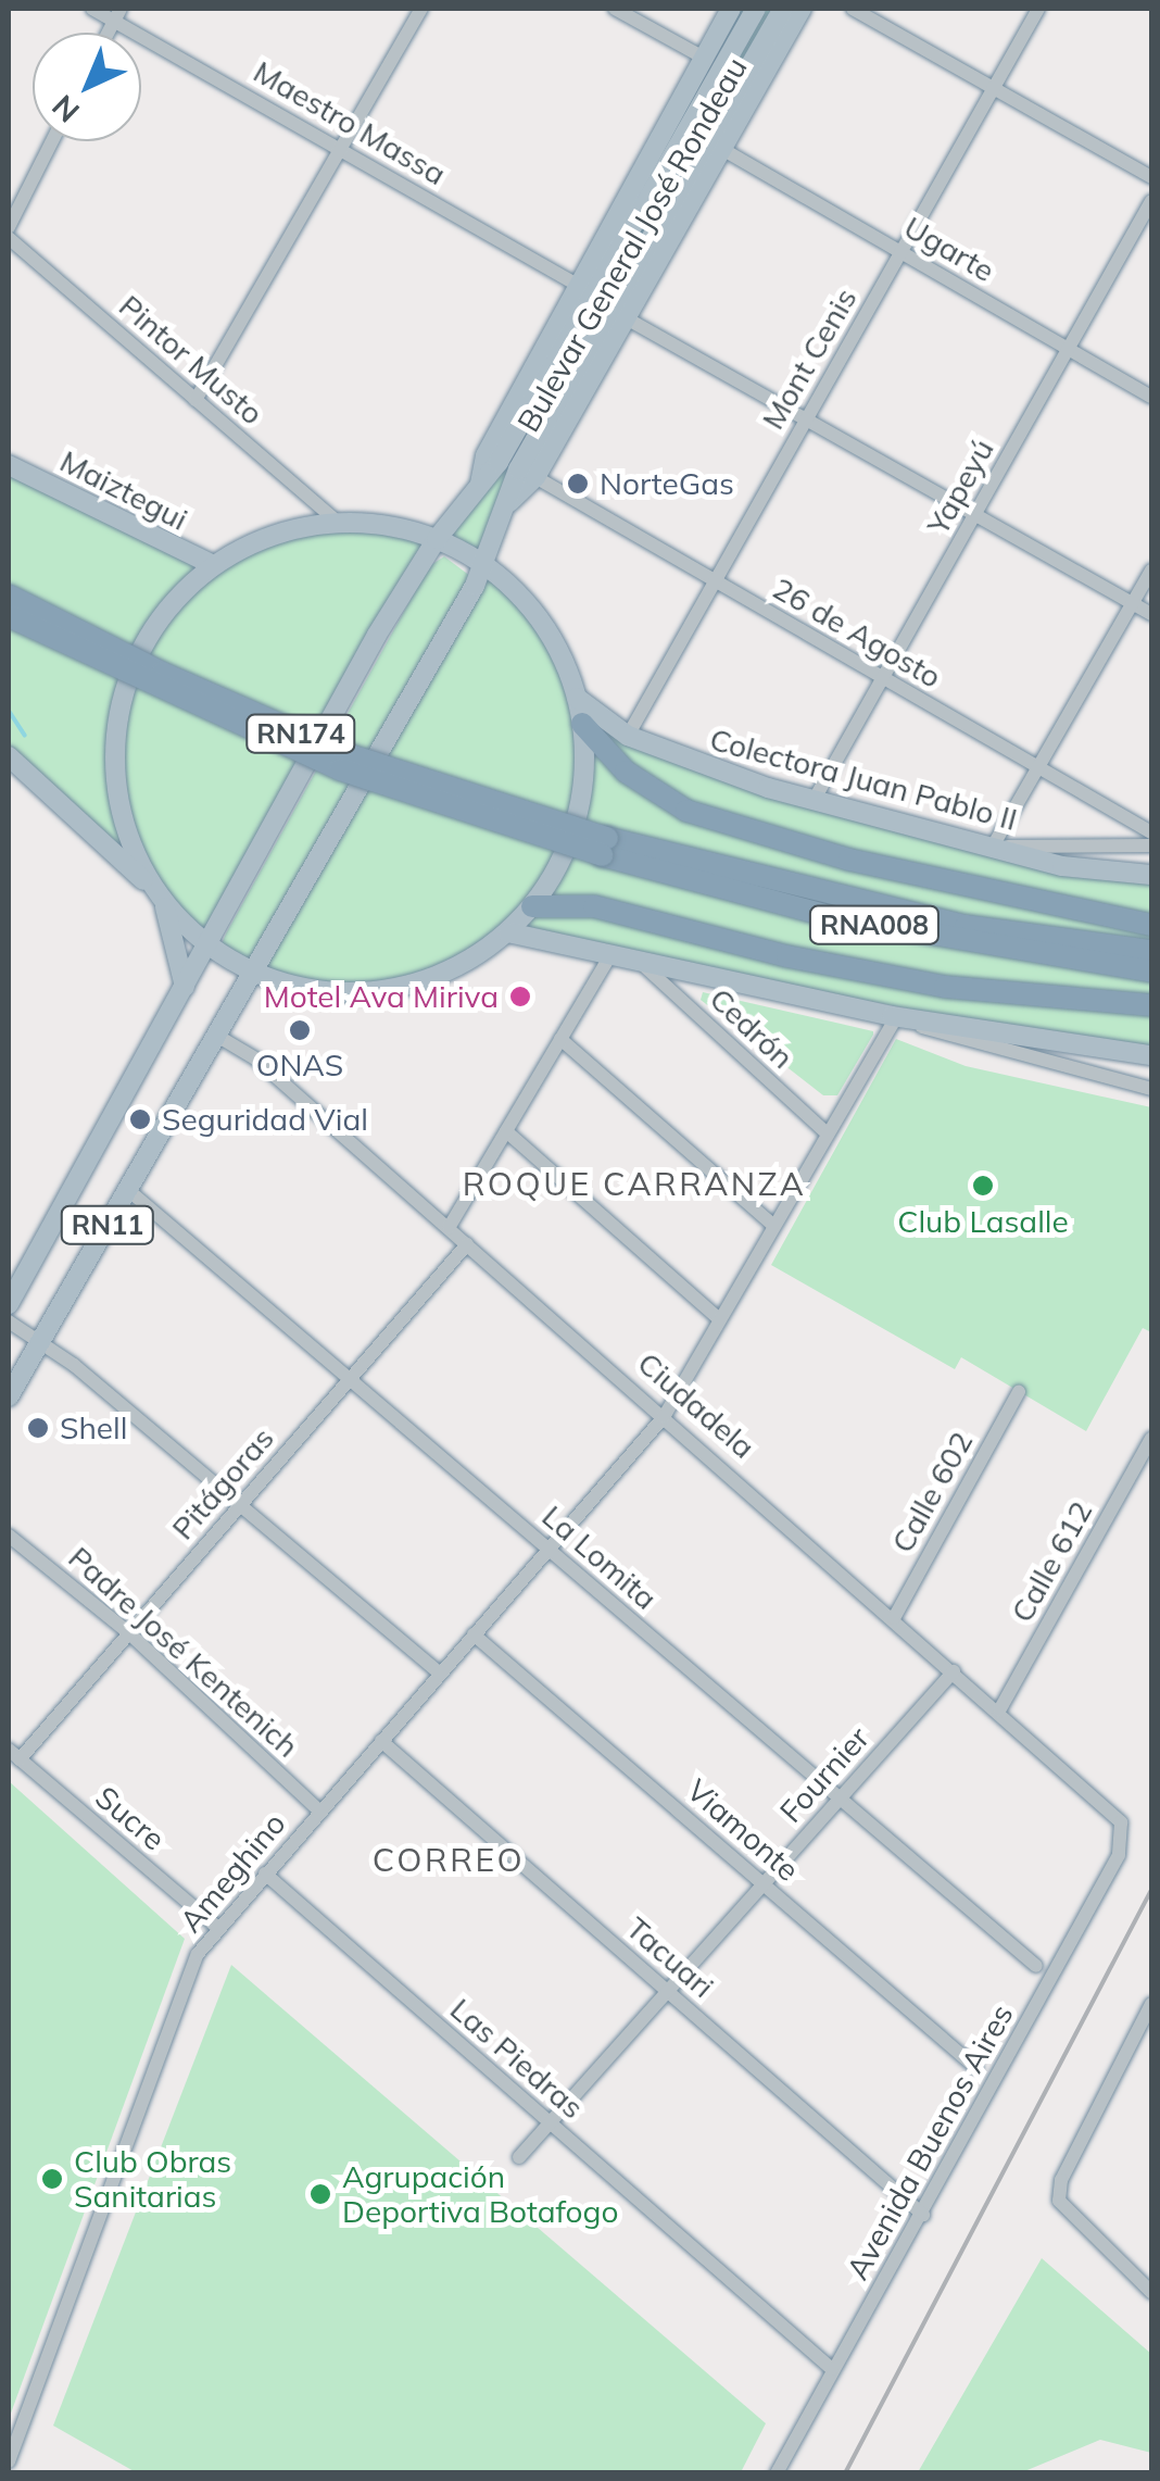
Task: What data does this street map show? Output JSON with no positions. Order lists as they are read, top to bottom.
{
  "streets": {
    "highway": ["RN174", "RNA008"],
    "main road": [
      "Bulevar General José Rondeau",
      "Maiztegui",
      "Colectora Juan Pablo II",
      "RN11"
    ],
    "street": [
      "Maestro Massa",
      "Ugarte",
      "Mont Cenis",
      "Pintor Musto",
      "Yapeyú",
      "26 de Agosto",
      "Cedrón",
      "Ciudadela",
      "Pitágoras",
      "Calle 602",
      "La Lomita",
      "Calle 612",
      "Padre José Kentenich",
      "Fournier",
      "Sucre",
      "Viamonte",
      "Ameghino",
      "Tacuari",
      "Las Piedras",
      "Avenida Buenos Aires"
    ]
  },
  "crossings": [
    ["Maestro Massa", "Bulevar General José Rondeau"],
    ["Bulevar General José Rondeau", "Ugarte"],
    ["Bulevar General José Rondeau", "26 de Agosto"],
    ["Bulevar General José Rondeau", "RN11"],
    ["Ugarte", "Mont Cenis"],
    ["Ugarte", "Yapeyú"],
    ["Mont Cenis", "26 de Agosto"],
    ["Mont Cenis", "Colectora Juan Pablo II"],
    ["Yapeyú", "26 de Agosto"],
    ["Yapeyú", "Colectora Juan Pablo II"],
    ["RN174", "RNA008"],
    ["Cedrón", "Ameghino"],
    ["RN11", "Ciudadela"],
    ["RN11", "La Lomita"],
    ["Ciudadela", "Pitágoras"],
    ["Ciudadela", "Calle 602"],
    ["Ciudadela", "Calle 612"],
    ["Ciudadela", "Fournier"],
    ["Ciudadela", "Ameghino"],
    ["Ciudadela", "Avenida Buenos Aires"],
    ["Pitágoras", "La Lomita"],
    ["Pitágoras", "Padre José Kentenich"],
    ["Pitágoras", "Sucre"],
    ["La Lomita", "Fournier"],
    ["La Lomita", "Ameghino"],
    ["Padre José Kentenich", "Ameghino"],
    ["Fournier", "Viamonte"],
    ["Fournier", "Tacuari"],
    ["Fournier", "Las Piedras"],
    ["Sucre", "Ameghino"],
    ["Viamonte", "Ameghino"],
    ["Ameghino", "Tacuari"],
    ["Ameghino", "Las Piedras"],
    ["Tacuari", "Avenida Buenos Aires"],
    ["Las Piedras", "Avenida Buenos Aires"]
  ],
  "districts": ["ROQUE CARRANZA", "CORREO"],
  "places": [
    "NorteGas",
    "Motel Ava Miriva",
    "ONAS",
    "Seguridad Vial",
    "Club Lasalle",
    "Shell",
    "Club Obras Sanitarias",
    "Agrupación Deportiva Botafogo"
  ],
  "north": "bottom left"
}
